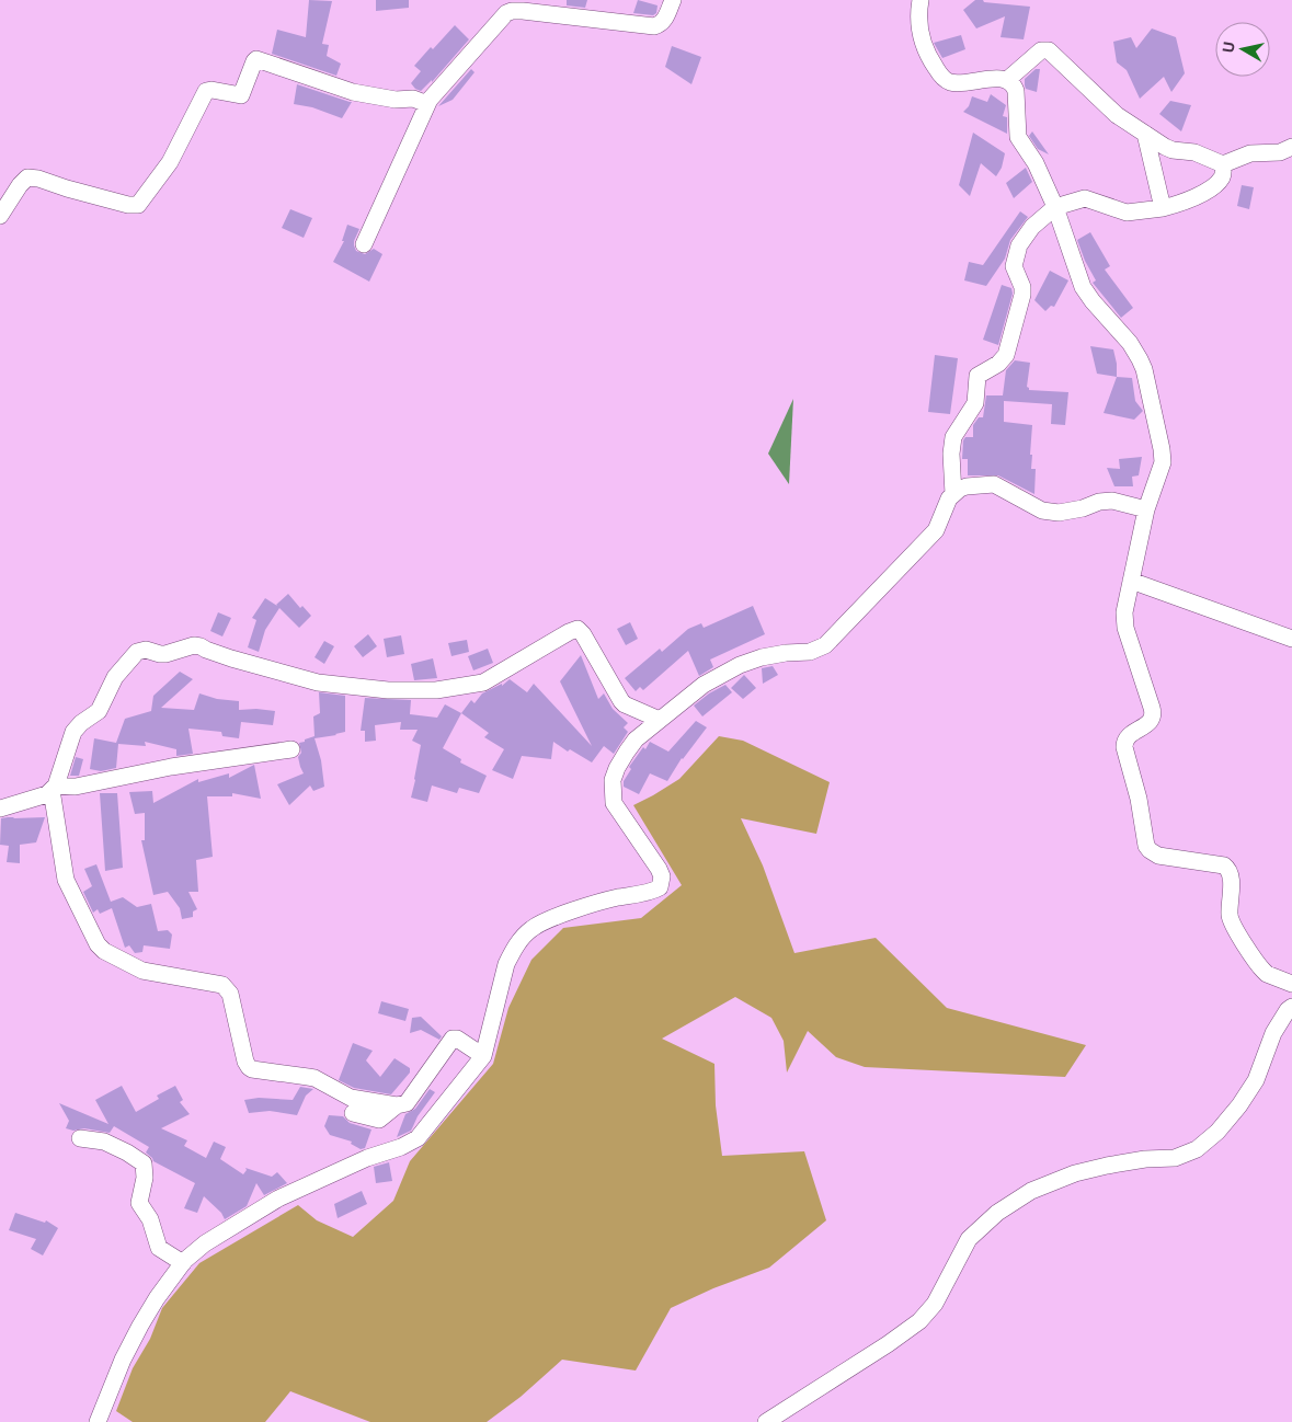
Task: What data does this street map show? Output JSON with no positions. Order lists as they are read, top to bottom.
{
  "north": "left"
}
